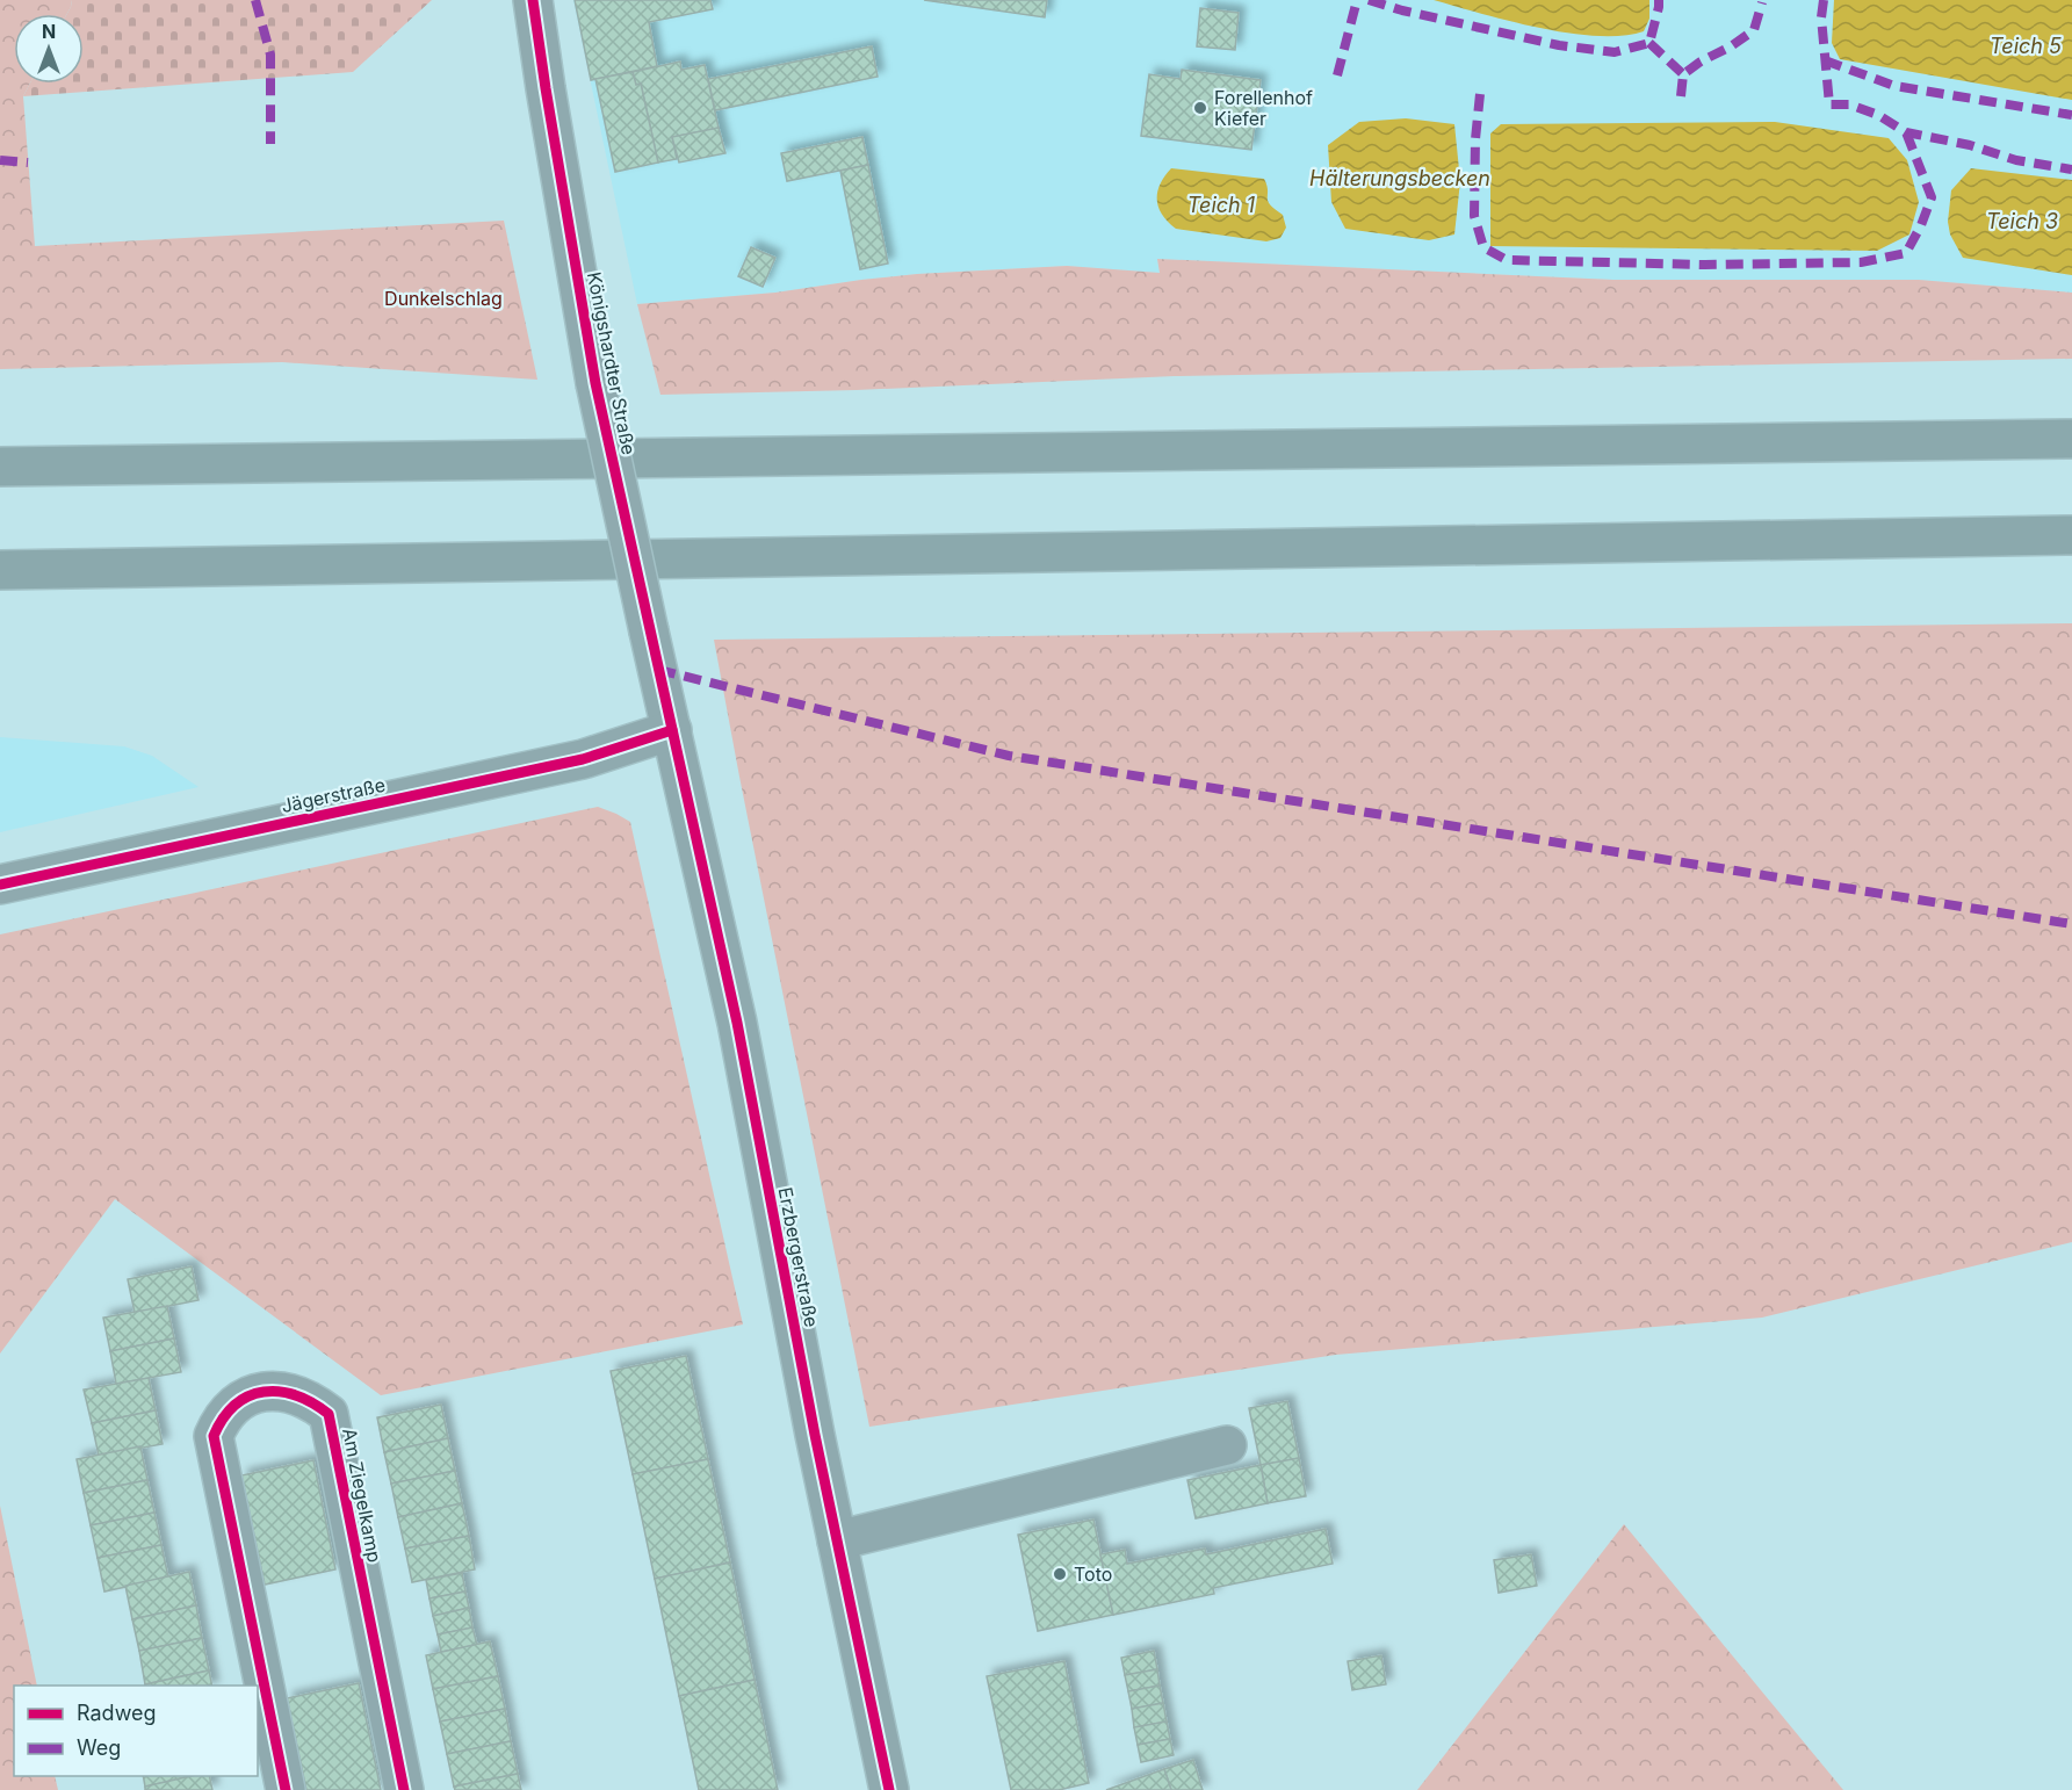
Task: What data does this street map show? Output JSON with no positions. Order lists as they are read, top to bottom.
{
  "streets": {
    "street": [
      "Königshardter Straße",
      "Jägerstraße",
      "Erzbergerstraße",
      "Am Ziegelkamp"
    ]
  },
  "crossings": [
    ["Königshardter Straße", "Jägerstraße"],
    ["Königshardter Straße", "Erzbergerstraße"],
    ["Jägerstraße", "Erzbergerstraße"]
  ],
  "water": [
    "Teich 5",
    "Hälterungsbecken",
    "Teich 1",
    "Teich 3"
  ],
  "parks": ["Dunkelschlag"],
  "places": ["Forellenhof Kiefer", "Toto"],
  "legend": ["Radweg", "Weg"],
  "north": "top"
}
